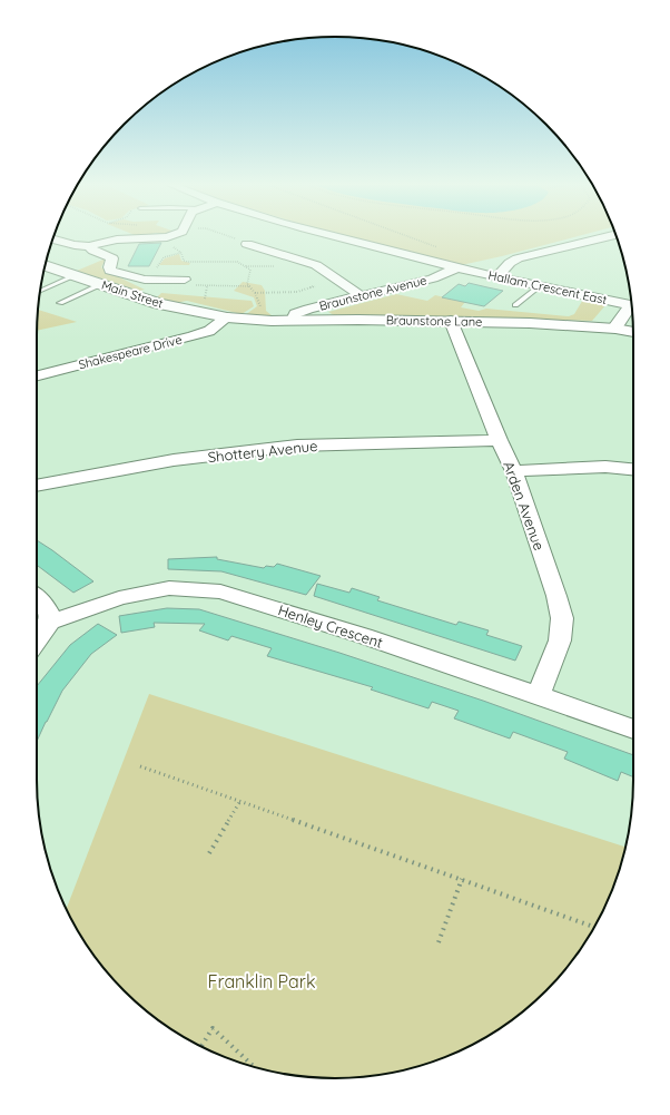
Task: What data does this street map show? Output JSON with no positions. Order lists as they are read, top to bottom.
{
  "streets": {
    "street": [
      "Hallam Crescent East",
      "Braunstone Avenue",
      "Main Street",
      "Braunstone Lane",
      "Shakespeare Drive",
      "Shottery Avenue",
      "Arden Avenue",
      "Henley Crescent"
    ]
  },
  "crossings": [
    ["Hallam Crescent East", "Braunstone Avenue"],
    ["Braunstone Avenue", "Braunstone Lane"],
    ["Main Street", "Braunstone Lane"],
    ["Main Street", "Shakespeare Drive"],
    ["Braunstone Lane", "Shakespeare Drive"],
    ["Braunstone Lane", "Arden Avenue"],
    ["Shottery Avenue", "Arden Avenue"],
    ["Arden Avenue", "Henley Crescent"]
  ],
  "parks": ["Franklin Park"]
}
